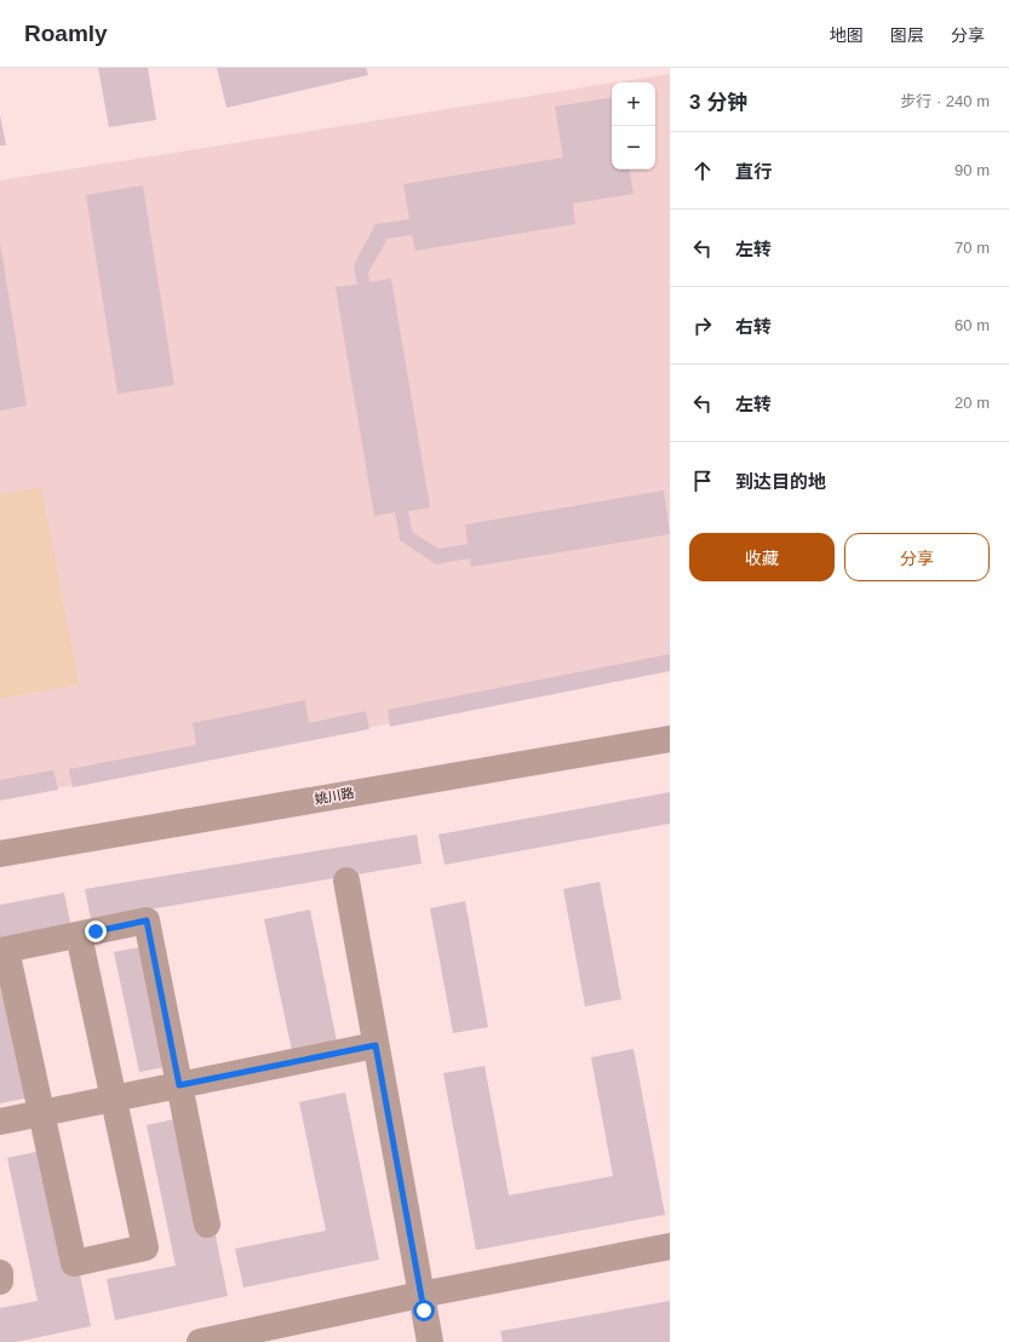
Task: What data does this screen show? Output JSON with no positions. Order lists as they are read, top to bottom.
{
  "streets": {
    "street": ["姚川路"]
  },
  "page": {
    "header": "Roamly",
    "nav": ["地图", "图层", "分享"],
    "heading": ["3 分钟", "步行 · 240 m"],
    "map_buttons": ["+", "−"],
    "list": [
      ["直行", "90 m"],
      ["左转", "70 m"],
      ["右转", "60 m"],
      ["左转", "20 m"],
      "到达目的地"
    ],
    "buttons": ["收藏", "分享"]
  }
}
